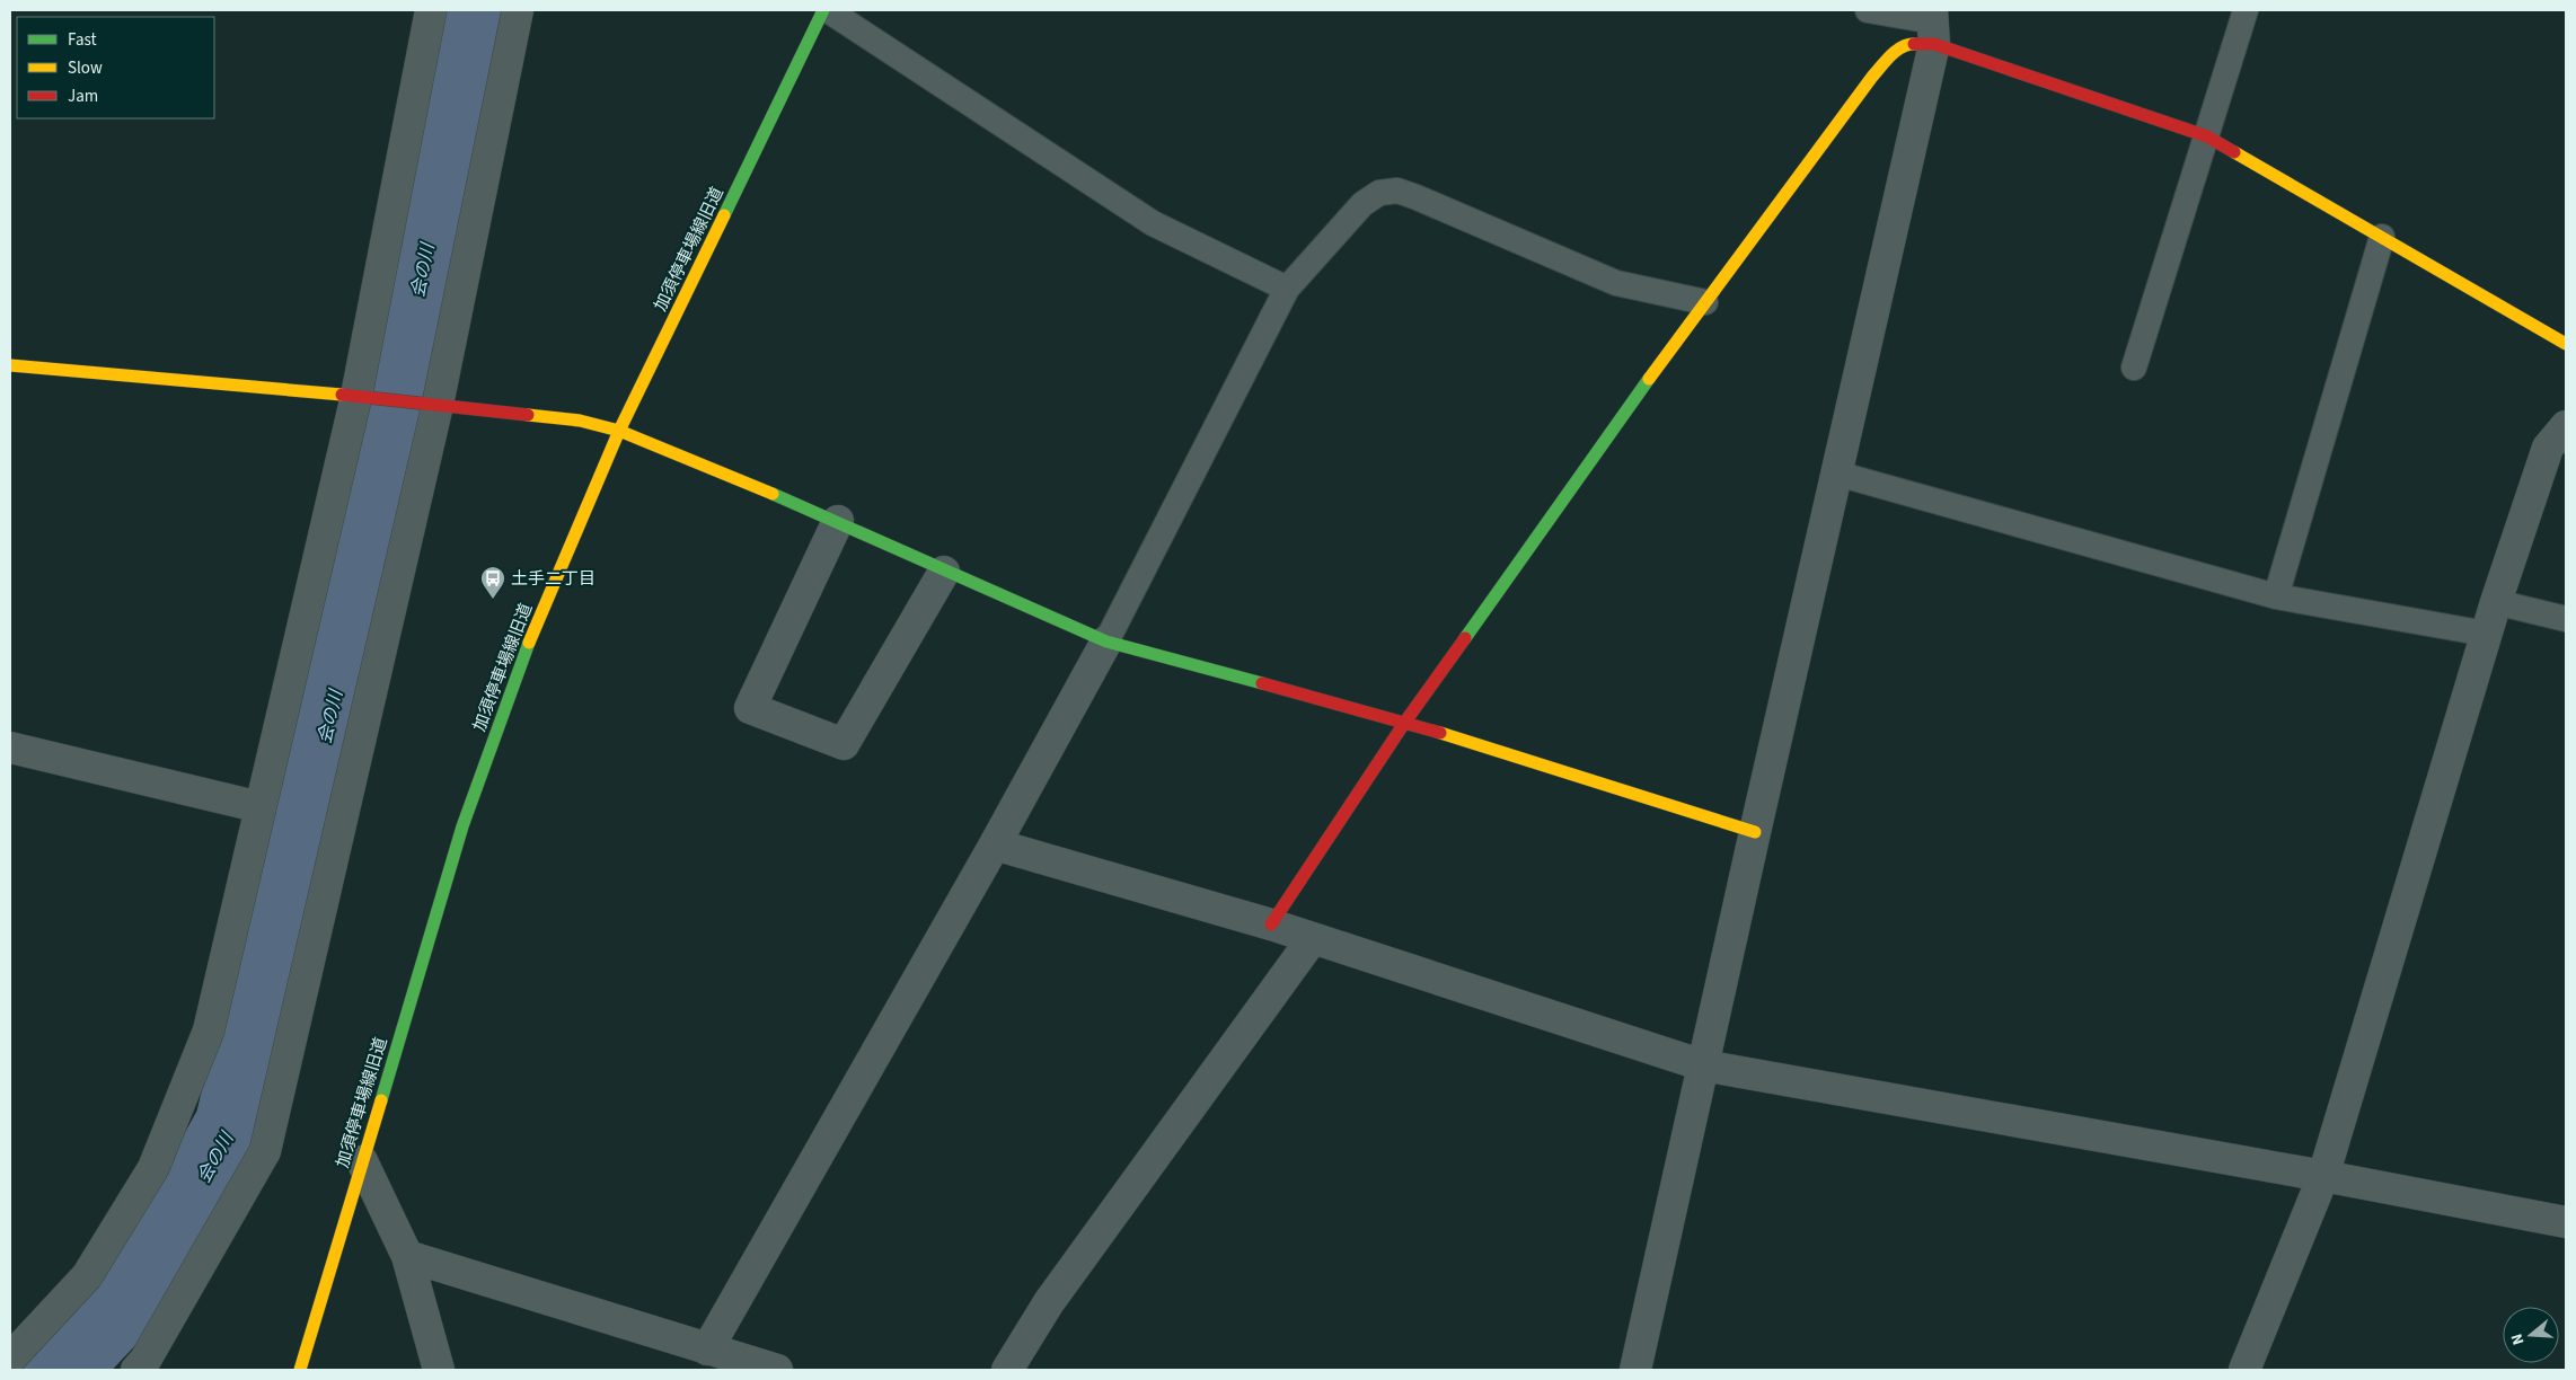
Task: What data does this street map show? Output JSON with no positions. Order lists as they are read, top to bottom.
{
  "streets": {
    "street": ["加須停車場線旧道"]
  },
  "water": ["会の川"],
  "places": {
    "bus stop": ["土手二丁目"]
  },
  "legend": ["Fast", "Slow", "Jam"],
  "north": "left"
}
